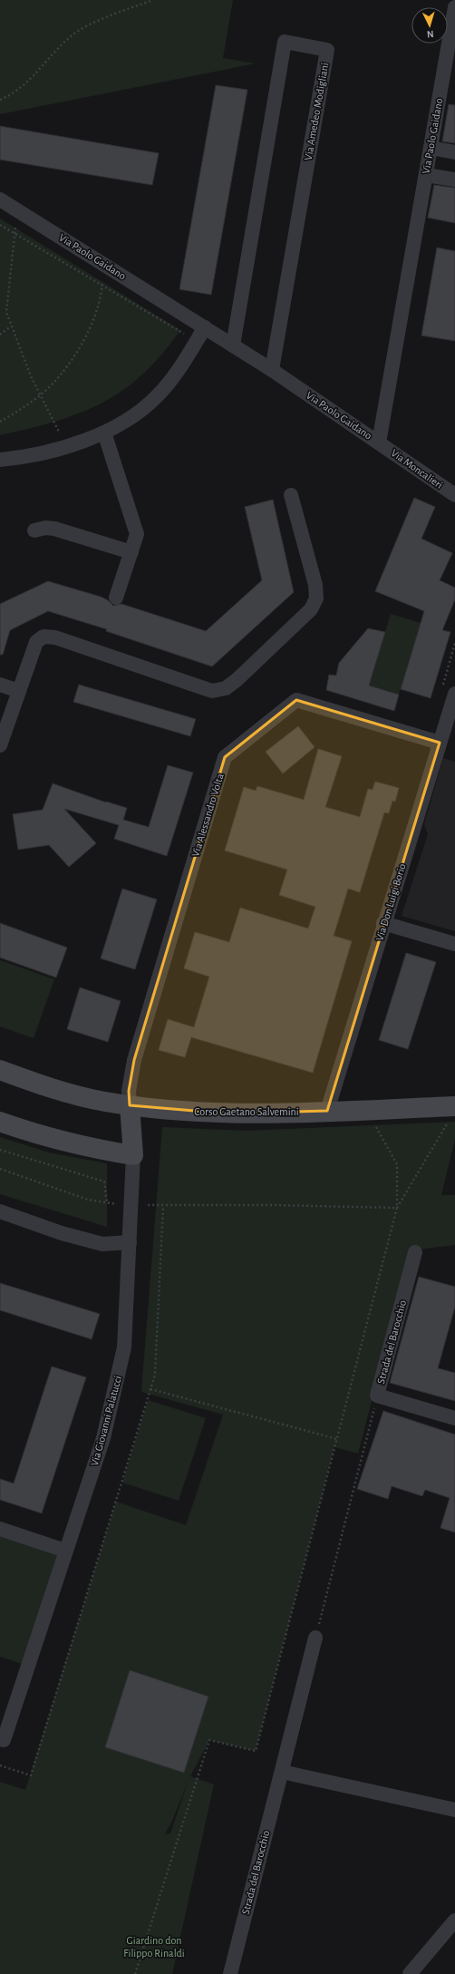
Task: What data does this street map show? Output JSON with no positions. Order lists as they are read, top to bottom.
{
  "streets": {
    "street": [
      "Via Amedeo Modigliani",
      "Via Paolo Gaidano",
      "Via Moncalieri",
      "Via Alessandro Volta",
      "Via Don Luigi Borio",
      "Corso Gaetano Salvemini",
      "Strada del Barocchio",
      "Via Giovanni Palatucci"
    ]
  },
  "crossings": [
    ["Via Amedeo Modigliani", "Via Paolo Gaidano"],
    ["Via Paolo Gaidano", "Via Moncalieri"],
    ["Via Alessandro Volta", "Via Don Luigi Borio"],
    ["Via Alessandro Volta", "Corso Gaetano Salvemini"],
    ["Via Alessandro Volta", "Via Giovanni Palatucci"],
    ["Via Don Luigi Borio", "Corso Gaetano Salvemini"],
    ["Corso Gaetano Salvemini", "Via Giovanni Palatucci"]
  ],
  "parks": ["Giardino don Filippo Rinaldi"],
  "north": "bottom"
}
